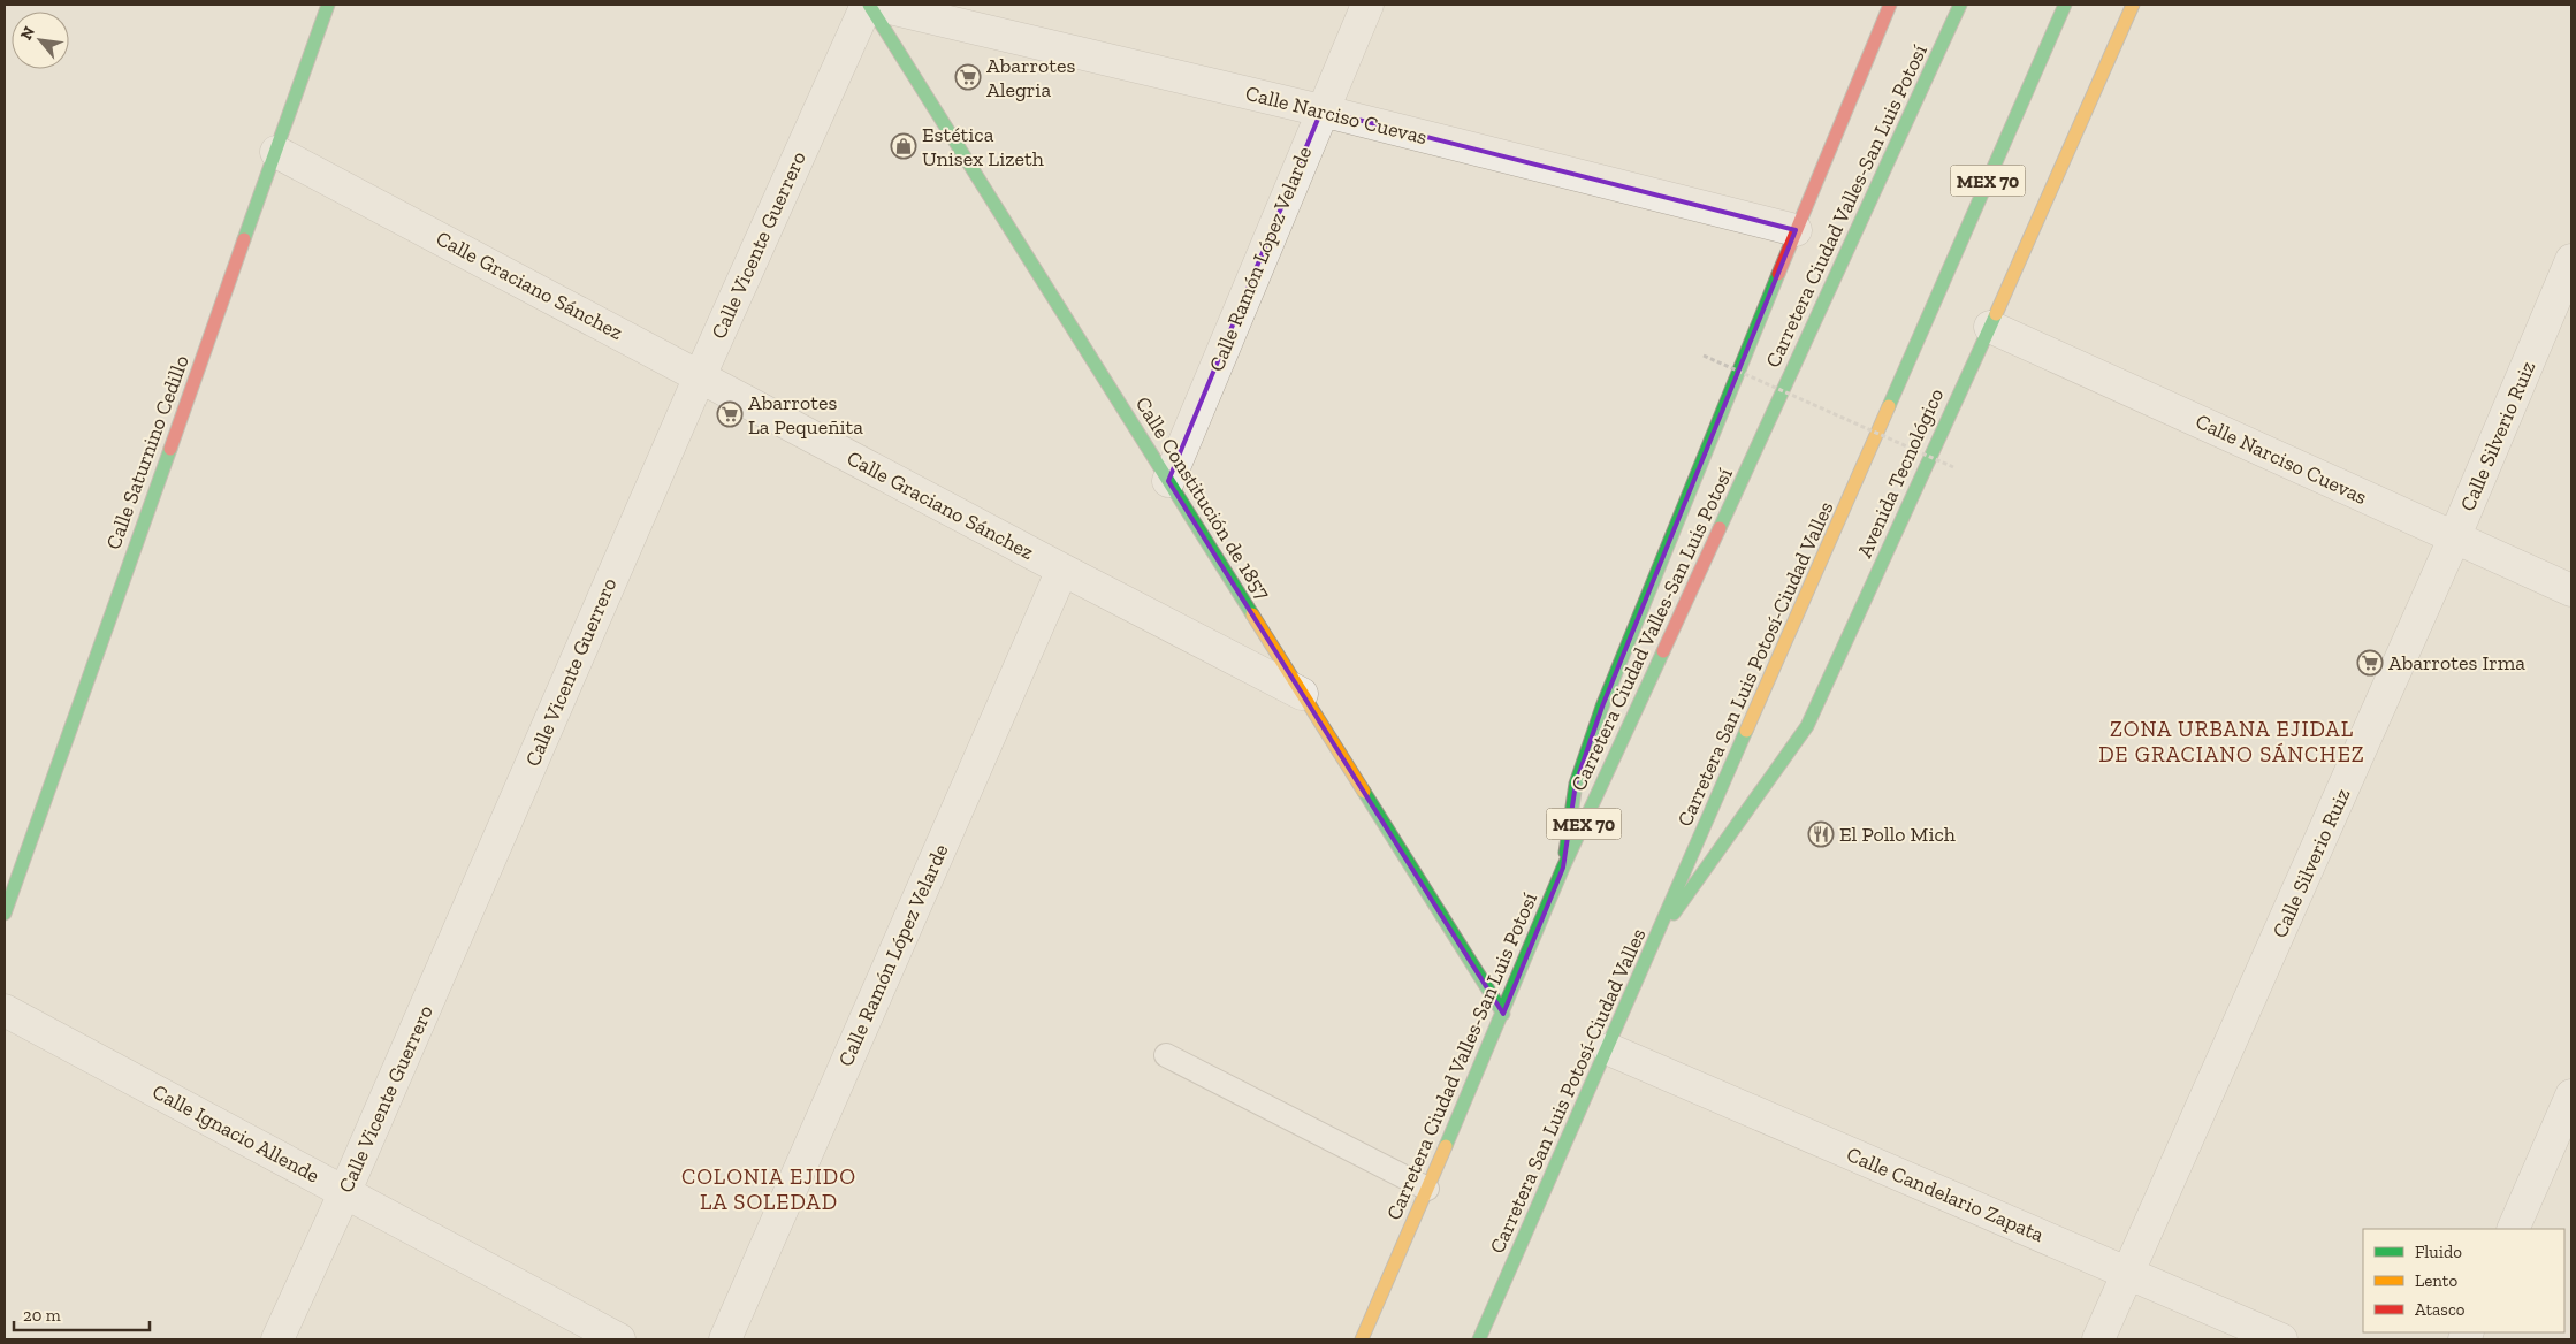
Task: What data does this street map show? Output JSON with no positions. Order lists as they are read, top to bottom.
{
  "streets": {
    "street": [
      "Calle Narciso Cuevas",
      "MEX 70",
      "Carretera Ciudad Valles-San Luis Potosí",
      "Calle Vicente Guerrero",
      "Calle Ramón López Velarde",
      "Calle Graciano Sánchez",
      "Calle Silverio Ruiz",
      "Calle Saturnino Cedillo",
      "Avenida Tecnológico",
      "Calle Constitución de 1857",
      "Carretera San Luis Potosí-Ciudad Valles",
      "Calle Ignacio Allende",
      "Calle Candelario Zapata"
    ]
  },
  "crossings": [
    ["Calle Narciso Cuevas", "Calle Ramón López Velarde"],
    ["Calle Narciso Cuevas", "Calle Silverio Ruiz"],
    ["Calle Narciso Cuevas", "Avenida Tecnológico"],
    ["Carretera Ciudad Valles-San Luis Potosí", "Calle Constitución de 1857"],
    ["Calle Vicente Guerrero", "Calle Graciano Sánchez"],
    ["Calle Vicente Guerrero", "Calle Constitución de 1857"],
    ["Calle Vicente Guerrero", "Calle Ignacio Allende"],
    ["Calle Ramón López Velarde", "Calle Graciano Sánchez"],
    ["Calle Ramón López Velarde", "Calle Constitución de 1857"],
    ["Calle Graciano Sánchez", "Calle Saturnino Cedillo"],
    ["Calle Graciano Sánchez", "Calle Constitución de 1857"],
    ["Calle Silverio Ruiz", "Calle Candelario Zapata"],
    ["Avenida Tecnológico", "Carretera San Luis Potosí-Ciudad Valles"],
    ["Carretera San Luis Potosí-Ciudad Valles", "Calle Candelario Zapata"]
  ],
  "districts": ["ZONA URBANA EJIDAL DE GRACIANO SÁNCHEZ", "COLONIA EJIDO LA SOLEDAD"],
  "places": {
    "supermarket": ["Abarrotes Alegria", "Abarrotes La Pequeñita", "Abarrotes Irma"],
    "shop": ["Estética Unisex Lizeth"],
    "restaurant": ["El Pollo Mich"]
  },
  "legend": ["Fluido", "Lento", "Atasco"],
  "scale_bar": "20 m",
  "north": "top left"
}
